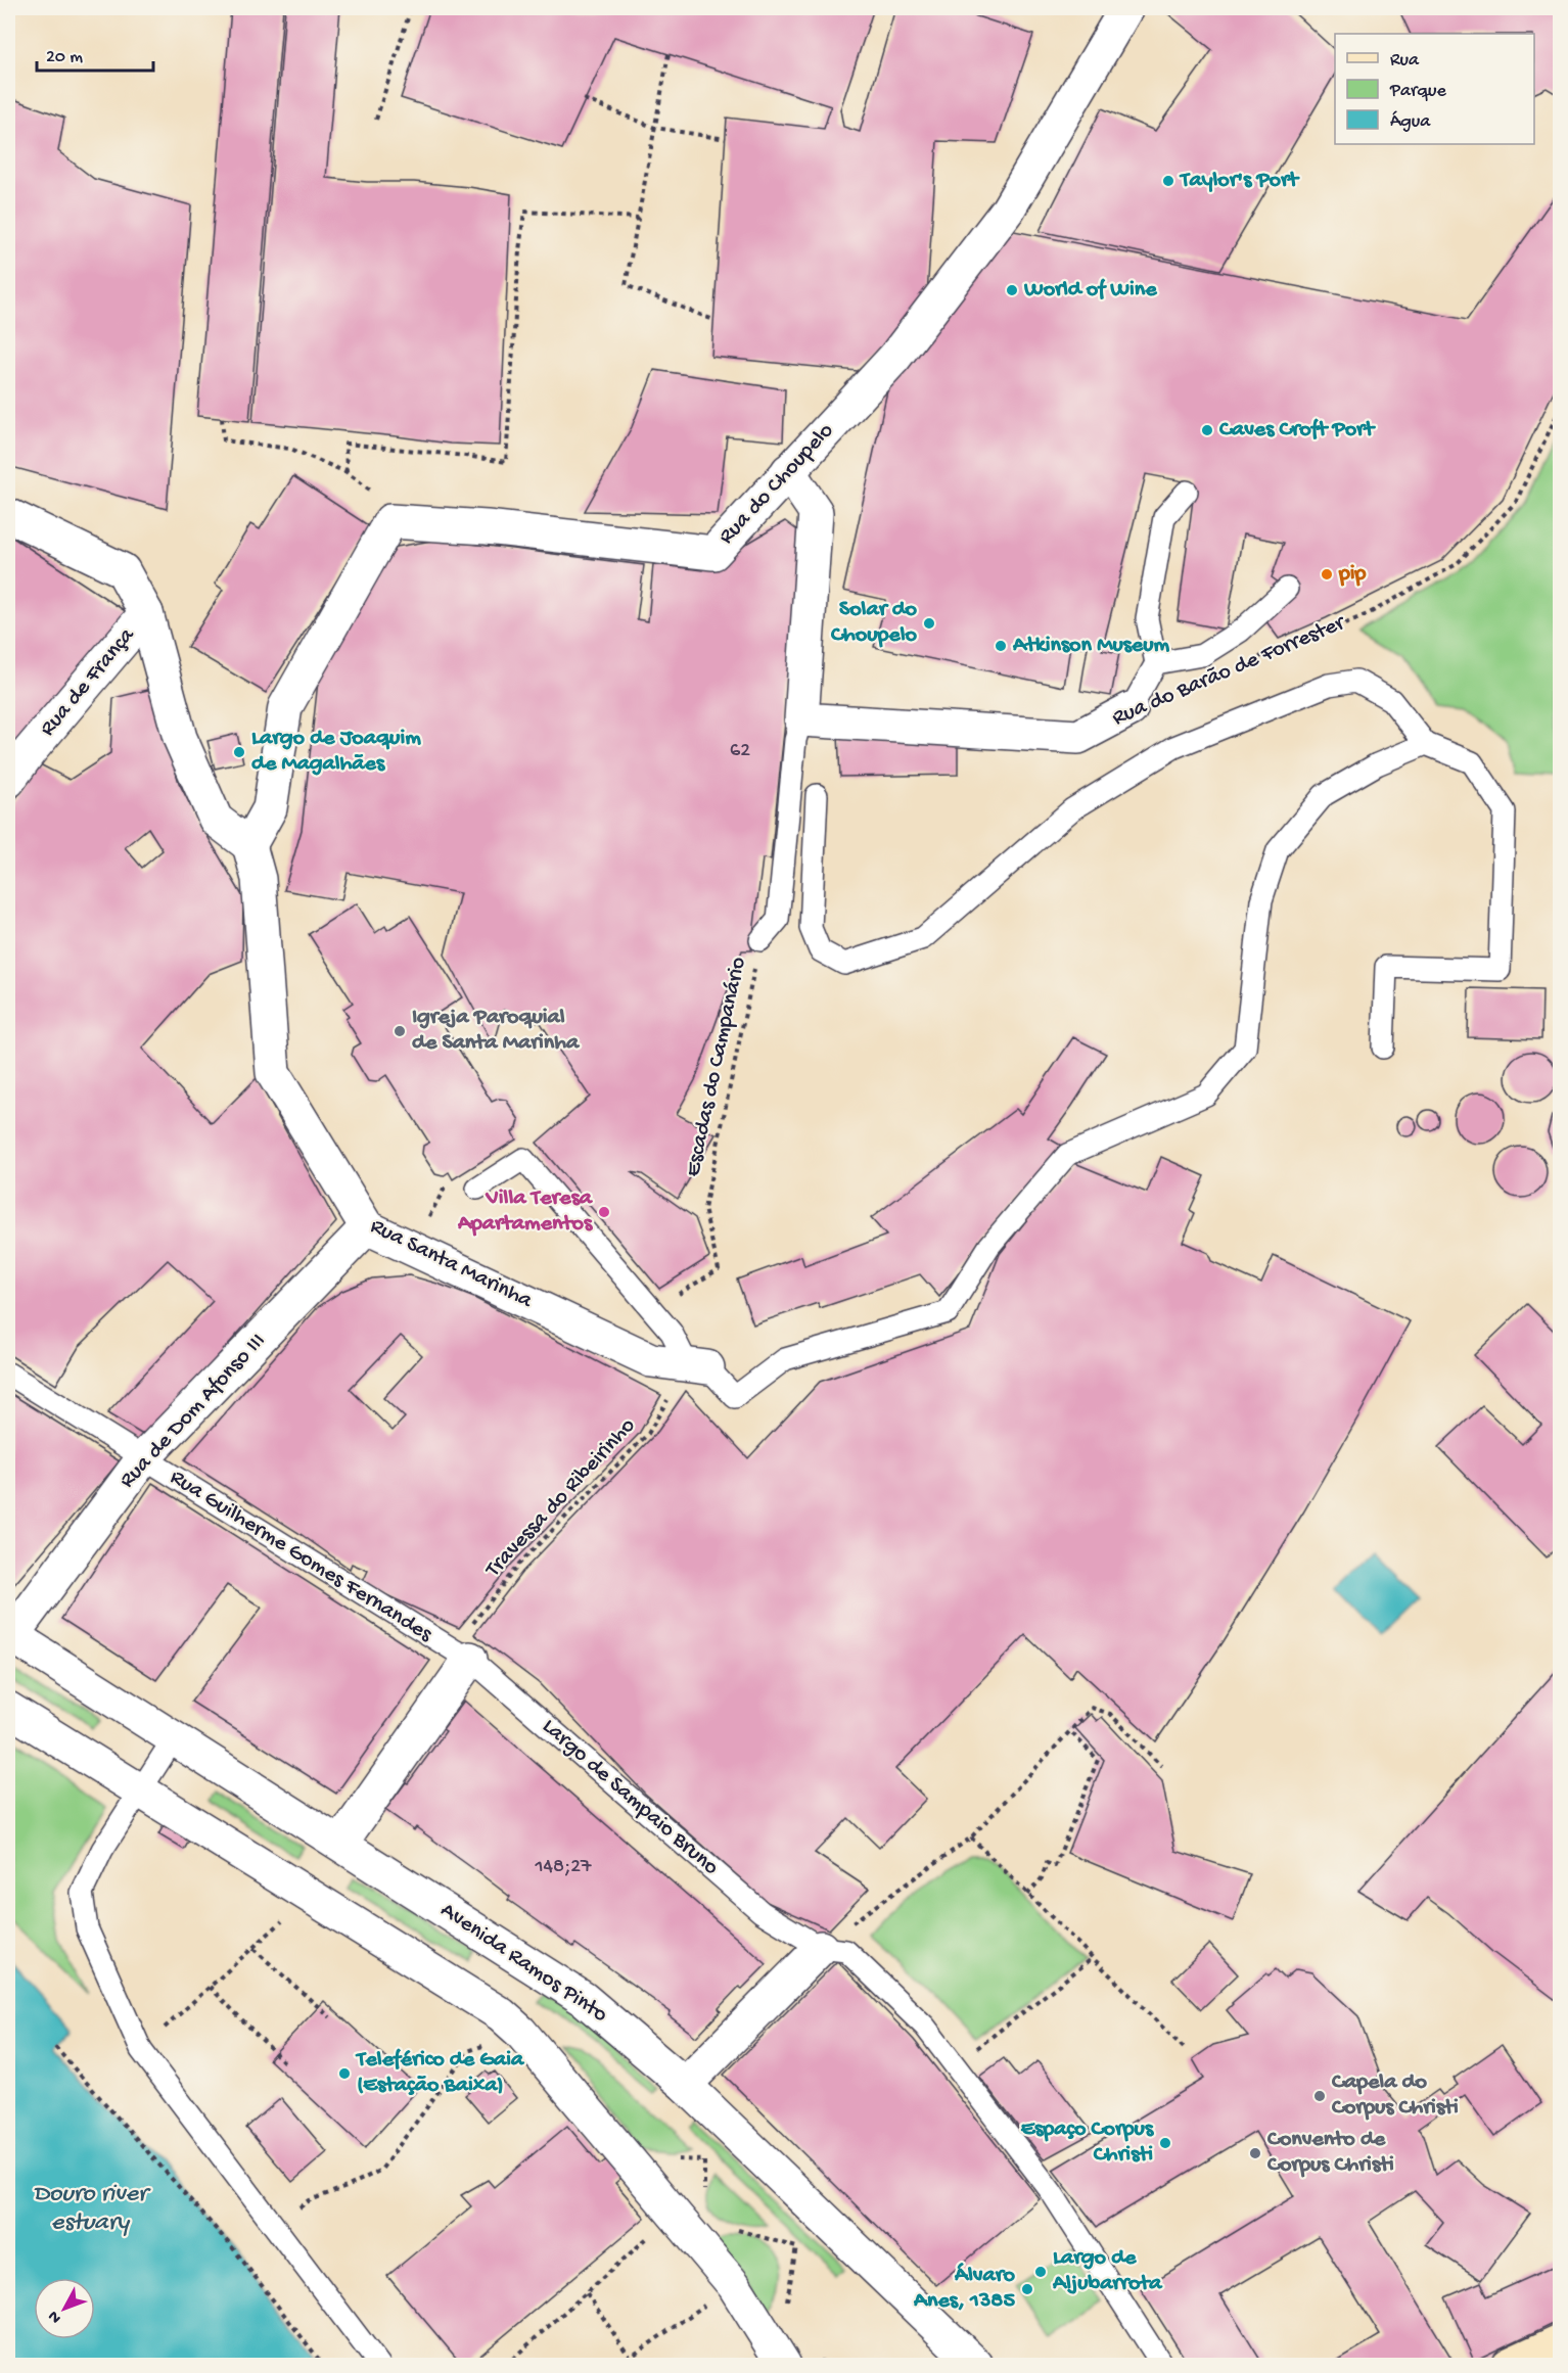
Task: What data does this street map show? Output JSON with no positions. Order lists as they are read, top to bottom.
{
  "streets": {
    "street": [
      "Rua do Choupelo",
      "Rua do Barão de Forrester",
      "Rua de França",
      "Rua Santa Marinha",
      "Rua de Dom Afonso III",
      "Avenida Ramos Pinto"
    ],
    "lane": ["Rua Guilherme Gomes Fernandes", "Largo de Sampaio Bruno"],
    "path": ["Escadas do Campanário", "Travessa do Ribeirinho"]
  },
  "crossings": [
    ["Rua Santa Marinha", "Rua de Dom Afonso III"],
    ["Rua Santa Marinha", "Travessa do Ribeirinho"],
    ["Rua de Dom Afonso III", "Rua Guilherme Gomes Fernandes"],
    ["Rua de Dom Afonso III", "Avenida Ramos Pinto"],
    ["Travessa do Ribeirinho", "Rua Guilherme Gomes Fernandes"],
    ["Travessa do Ribeirinho", "Largo de Sampaio Bruno"],
    ["Rua Guilherme Gomes Fernandes", "Largo de Sampaio Bruno"]
  ],
  "water": ["Douro river estuary"],
  "places": [
    "Taylor's Port",
    "World of Wine",
    "Caves Croft Port",
    "pip",
    "Solar do Choupelo",
    "Atkinson Museum",
    "Largo de Joaquim de Magalhães",
    "Igreja Paroquial de Santa Marinha",
    "Villa Teresa Apartamentos",
    "Teleférico de Gaia (Estação Baixa)",
    "Capela do Corpus Christi",
    "Espaço Corpus Christi",
    "Convento de Corpus Christi",
    "Largo de Aljubarrota",
    "Álvaro Anes, 1385"
  ],
  "house_numbers": ["62", "148;27"],
  "legend": ["Rua", "Parque", "Água"],
  "scale_bar": "20 m",
  "north": "bottom left"
}
